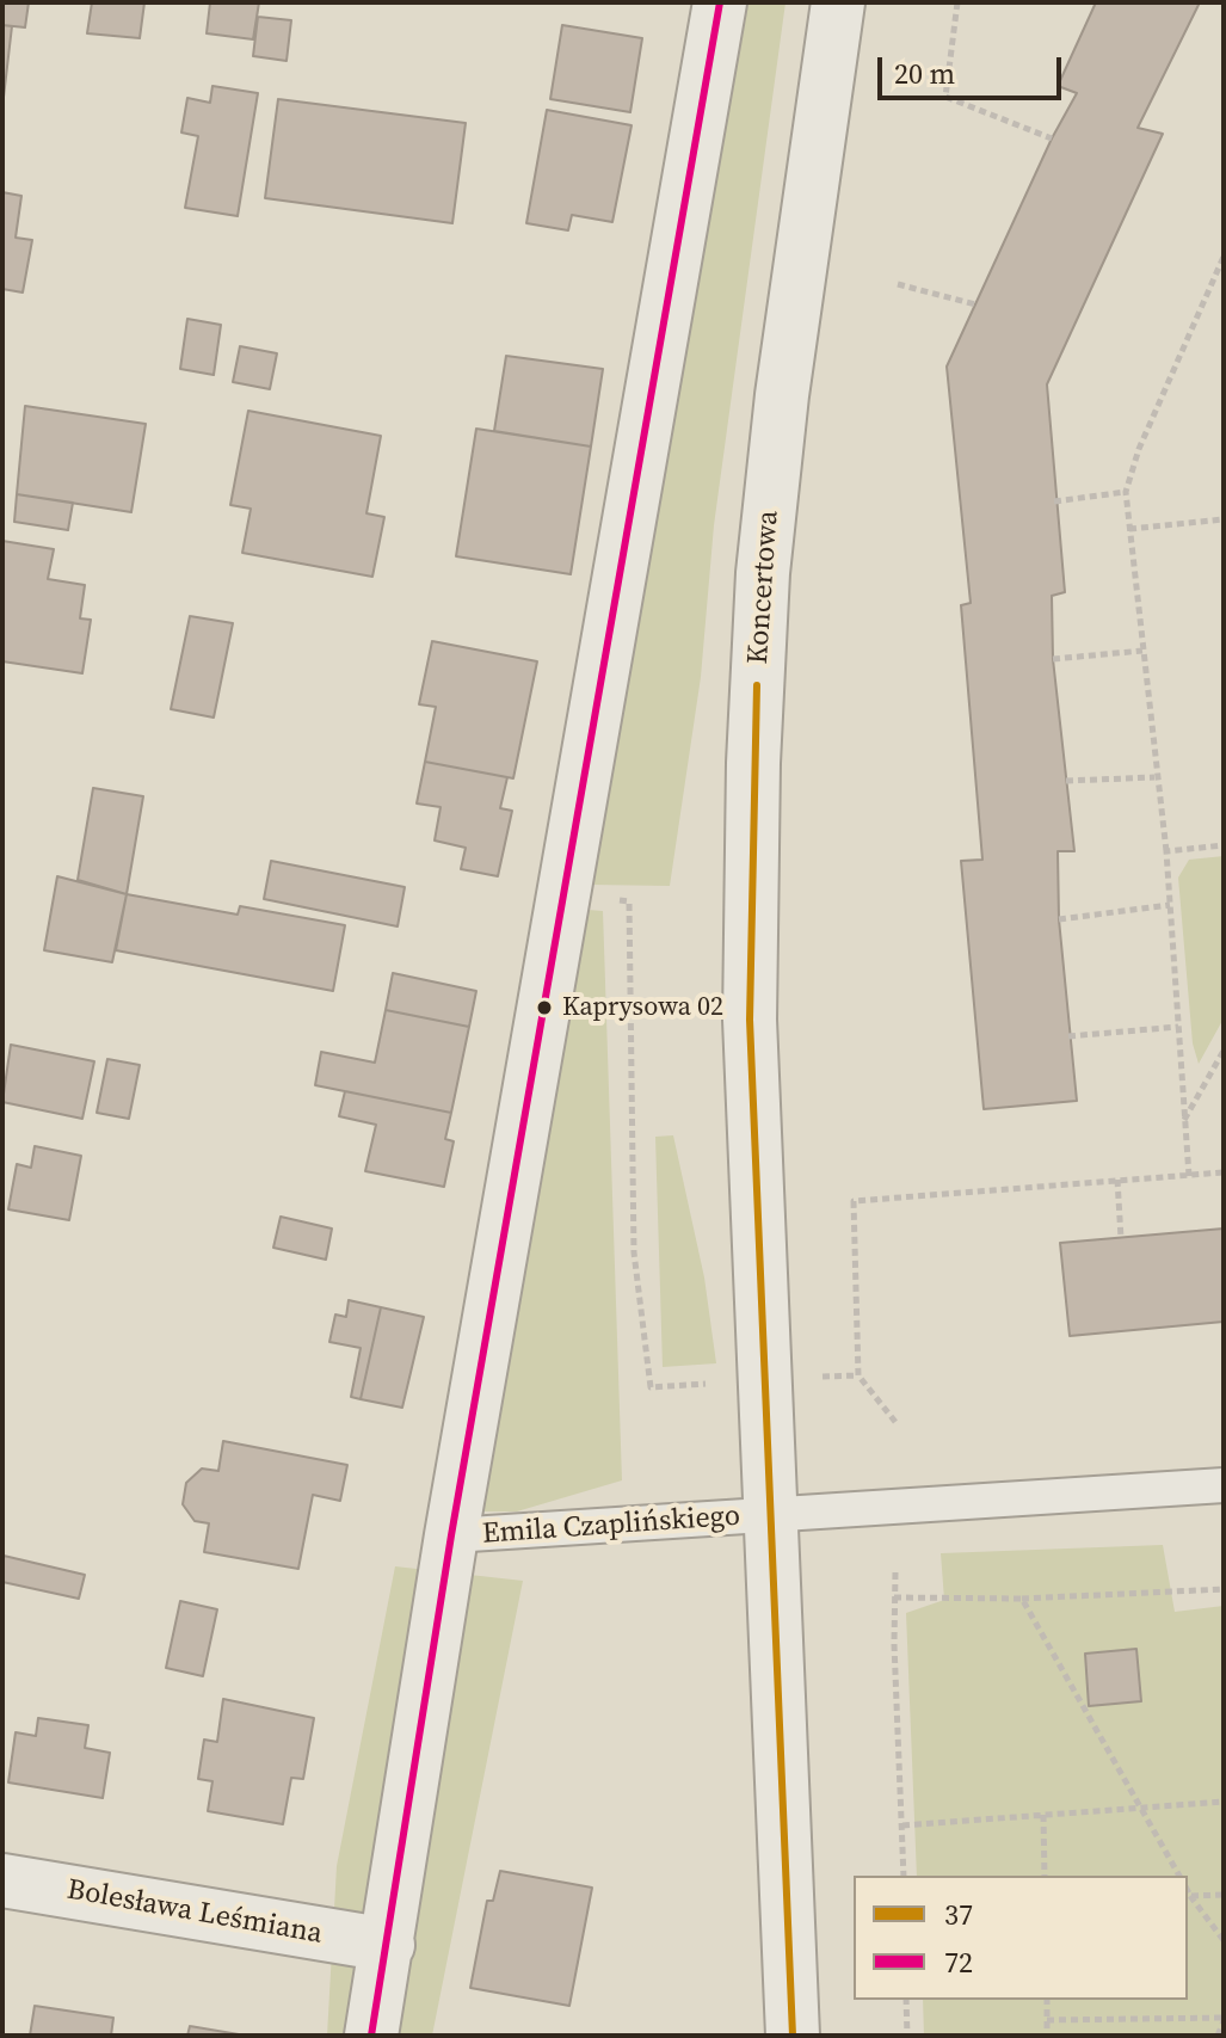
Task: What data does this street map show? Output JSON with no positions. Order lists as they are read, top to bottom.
{
  "streets": {
    "street": ["Koncertowa", "Emila Czaplińskiego", "Bolesława Leśmiana"]
  },
  "crossings": [
    ["Koncertowa", "Emila Czaplińskiego"],
    ["Emila Czaplińskiego", "Bolesława Leśmiana"]
  ],
  "places": ["Kaprysowa 02"],
  "lines": ["transit line 72", "transit line 37"],
  "legend": ["37", "72"],
  "scale_bar": "20 m"
}
